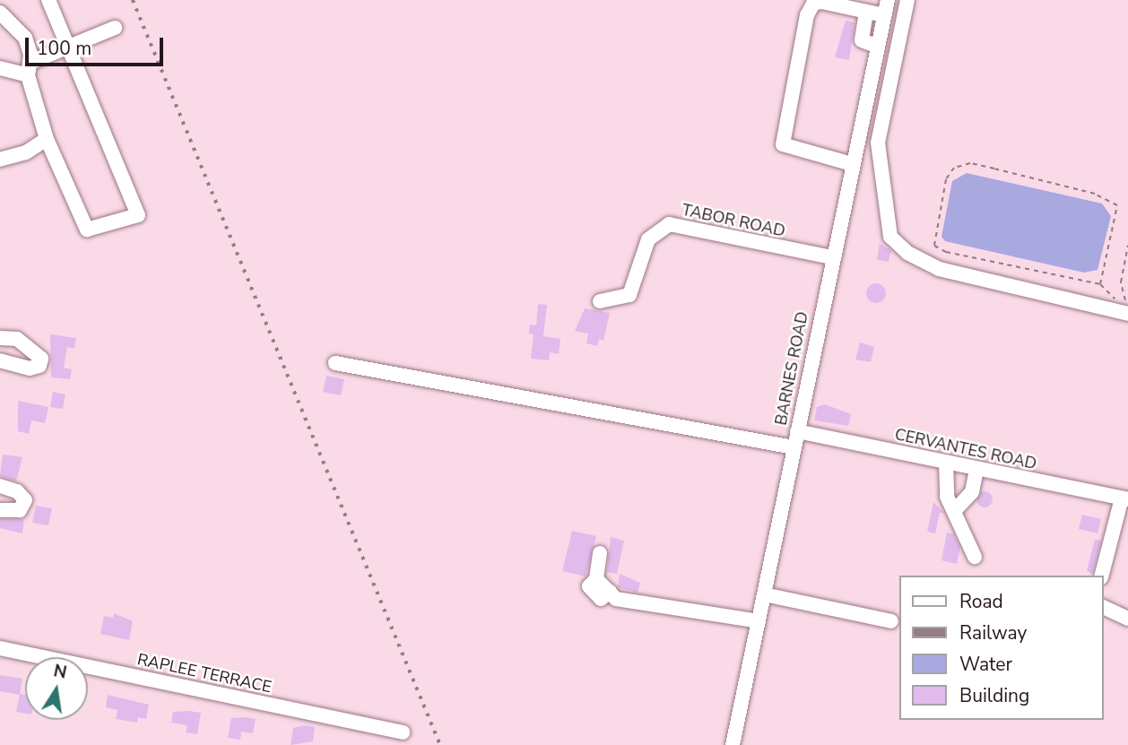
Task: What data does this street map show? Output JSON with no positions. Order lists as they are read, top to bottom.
{
  "streets": {
    "street": [
      "TABOR ROAD",
      "BARNES ROAD",
      "CERVANTES ROAD",
      "RAPLEE TERRACE"
    ]
  },
  "crossings": [
    ["TABOR ROAD", "BARNES ROAD"],
    ["BARNES ROAD", "CERVANTES ROAD"]
  ],
  "legend": [
    "Road",
    "Railway",
    "Water",
    "Building"
  ],
  "scale_bar": "100 m",
  "north": "top"
}
